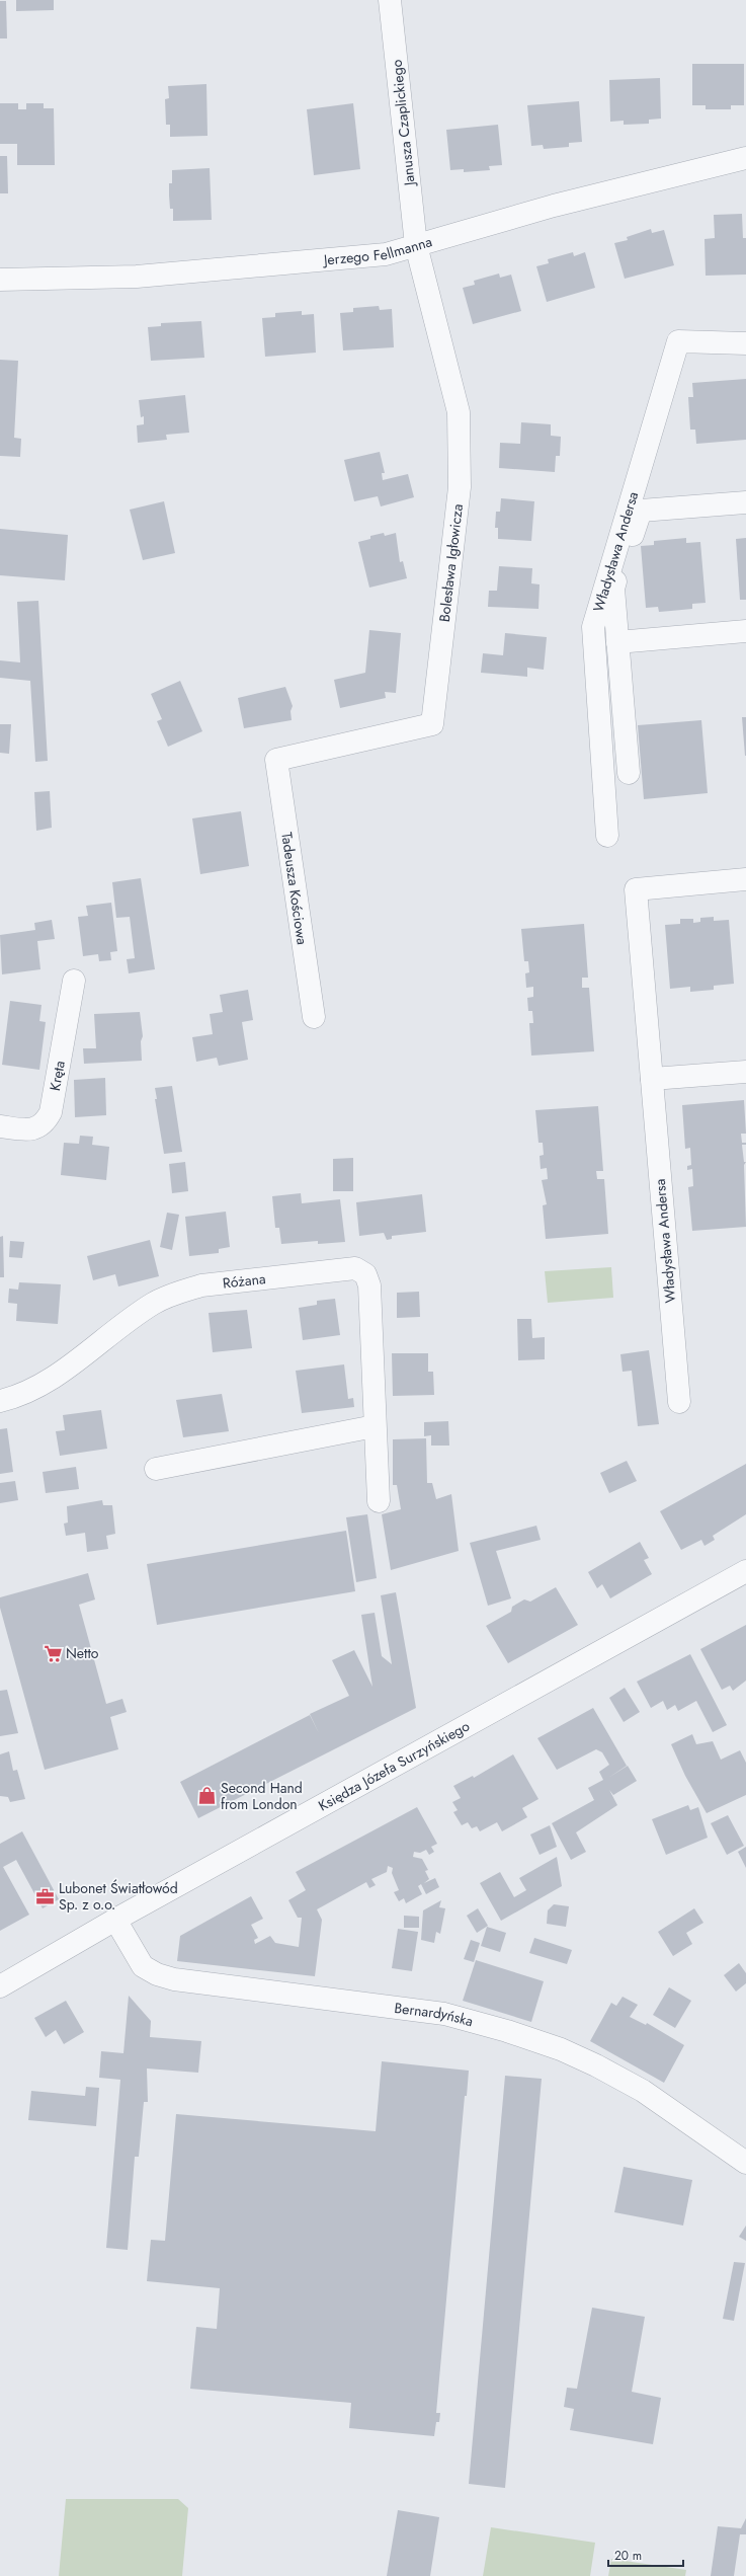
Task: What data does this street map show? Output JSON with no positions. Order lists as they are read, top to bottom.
{
  "streets": {
    "street": [
      "Janusza Czaplickiego",
      "Jerzego Fellmanna",
      "Władysława Andersa",
      "Bolesława Igłowicza",
      "Tadeusza Kościowa",
      "Kręta",
      "Różana",
      "Księdza Józefa Surzyńskiego",
      "Bernardyńska"
    ]
  },
  "crossings": [
    ["Janusza Czaplickiego", "Jerzego Fellmanna"],
    ["Janusza Czaplickiego", "Bolesława Igłowicza"],
    ["Jerzego Fellmanna", "Bolesława Igłowicza"],
    ["Bolesława Igłowicza", "Tadeusza Kościowa"],
    ["Księdza Józefa Surzyńskiego", "Bernardyńska"]
  ],
  "places": {
    "supermarket": ["Netto"],
    "shop": ["Second Hand from London"],
    "office": ["Lubonet Światłowód Sp. z o.o."]
  },
  "scale_bar": "20 m"
}
